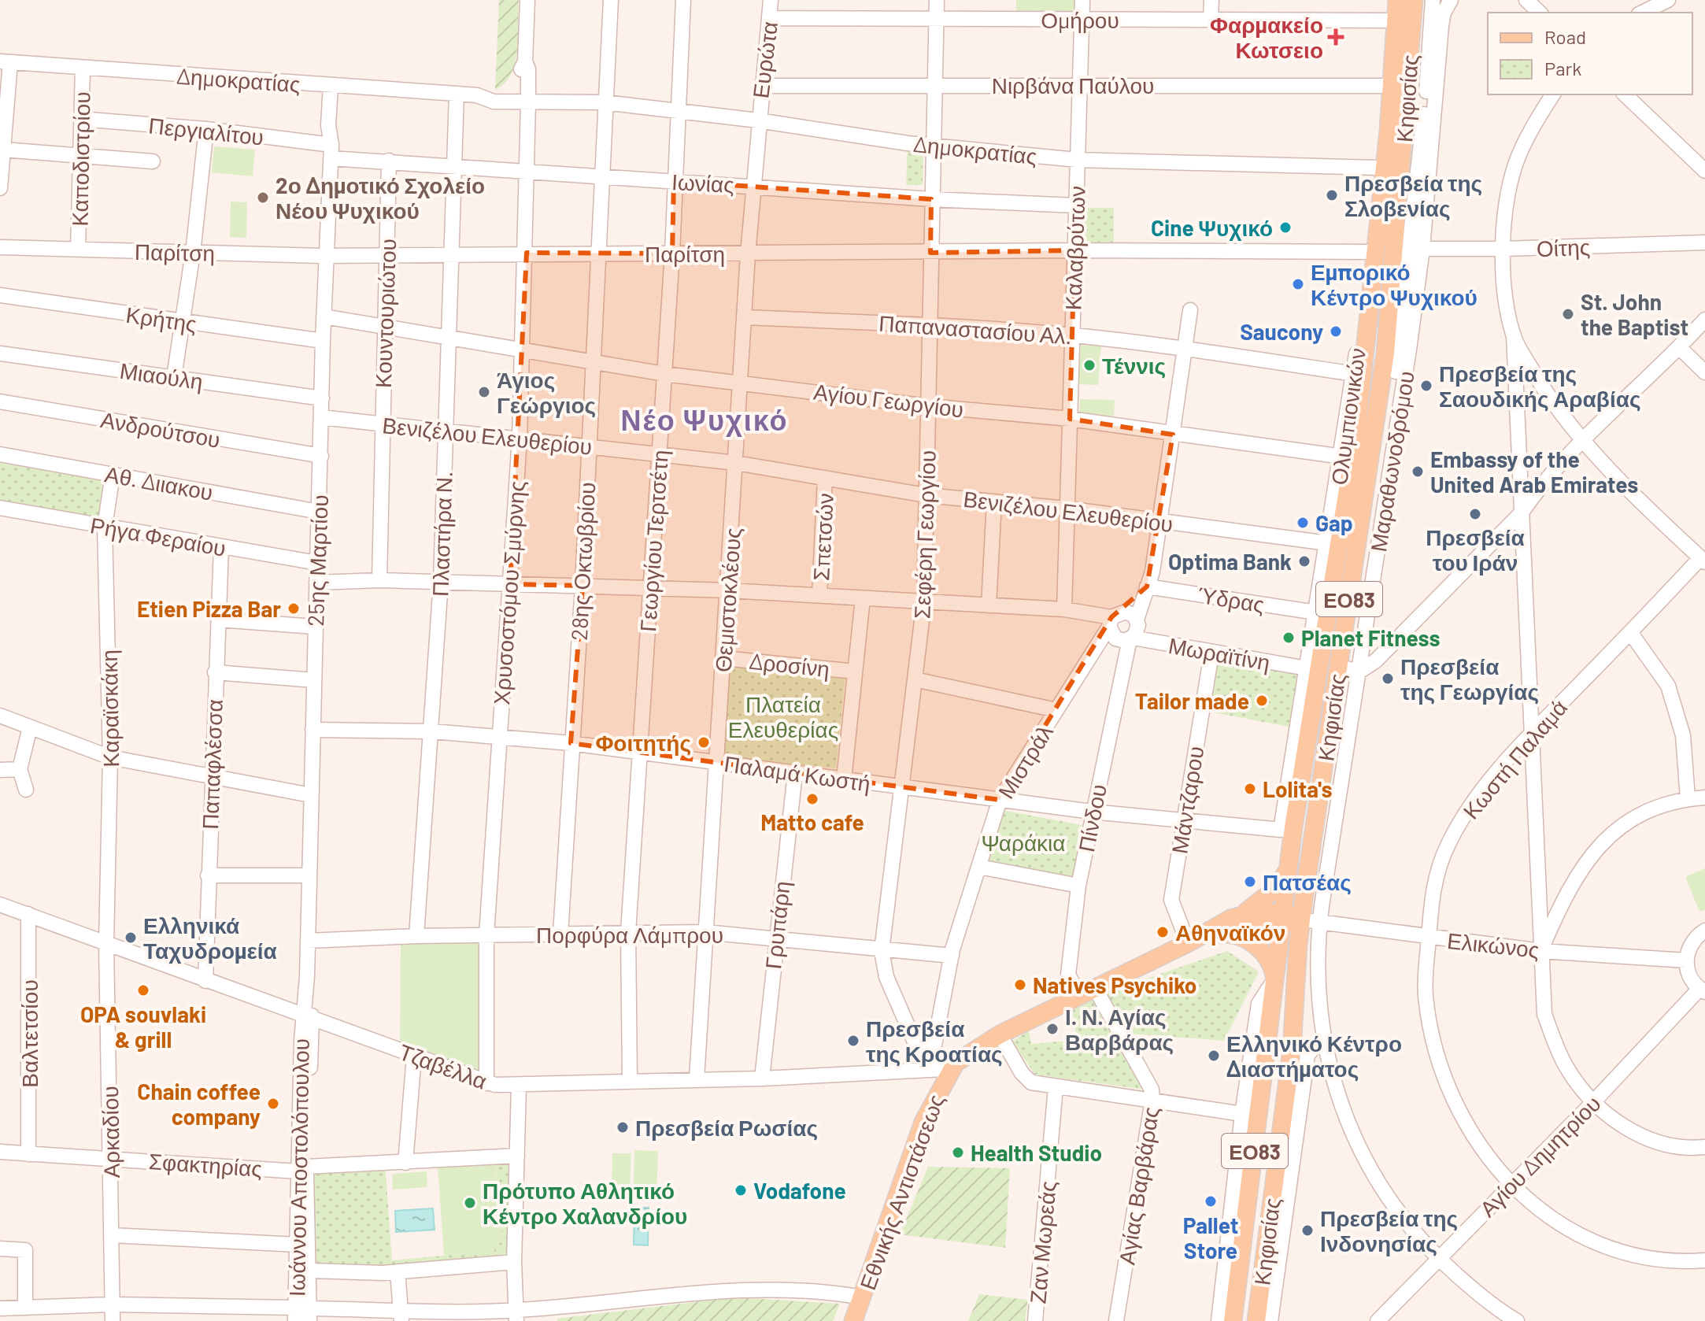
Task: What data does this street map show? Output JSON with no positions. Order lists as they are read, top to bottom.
{
  "streets": {
    "main road": ["Κηφισίας", "ΕΟ83", "Εθνικής Αντιστάσεως"],
    "street": [
      "Ομήρου",
      "Ευρώτα",
      "Δημοκρατίας",
      "Νιρβάνα Παύλου",
      "Περγιαλίτου",
      "Καποδιστρίου",
      "Ιωνίας",
      "Οίτης",
      "Καλαβρύτων",
      "Παρίτση",
      "Κουντουριώτου",
      "Κρήτης",
      "Παπαναστασίου Αλ.",
      "Μιαούλη",
      "Αγίου Γεωργίου",
      "Ολυμπιονικών",
      "Ανδρούτσου",
      "Βενιζέλου Ελευθερίου",
      "Μαραθωνοδρόμου",
      "Αθ. Διιακου",
      "Πλαστήρα Ν.",
      "Σεφέρη Γεωργίου",
      "Ρήγα Φεραίου",
      "Σπετσών",
      "Γεωργίου Τερτσέτη",
      "25ης Μαρτίου",
      "28ης Οκτωβρίου",
      "Χρυσοστόμου Σμύρνης",
      "Ύδρας",
      "Θεμιστοκλέους",
      "Μωραϊτίνη",
      "Δροσίνη",
      "Καραϊσκάκη",
      "Κωστή Παλαμά",
      "Μιστράλ",
      "Παπαφλέσσα",
      "Παλαμά Κωστή",
      "Μάντζαρου",
      "Πίνδου",
      "Γρυπάρη",
      "Πορφύρα Λάμπρου",
      "Ελικώνος",
      "Βαλτετσίου",
      "Τζαβέλλα",
      "Αρκαδίου",
      "Αγίου Δημητρίου",
      "Σφακτηρίας",
      "Ιωάννου Αποστολόπουλου",
      "Αγίας Βαρβάρας",
      "Ζαν Μωρεάς"
    ]
  },
  "crossings": [
    ["Ομήρου", "Ευρώτα"],
    ["Ομήρου", "Καλαβρύτων"],
    ["Ομήρου", "Ολυμπιονικών"],
    ["Ομήρου", "Σεφέρη Γεωργίου"],
    ["Ευρώτα", "Δημοκρατίας"],
    ["Ευρώτα", "Νιρβάνα Παύλου"],
    ["Ευρώτα", "Θεμιστοκλέους"],
    ["Δημοκρατίας", "Καποδιστρίου"],
    ["Δημοκρατίας", "Καλαβρύτων"],
    ["Δημοκρατίας", "Ολυμπιονικών"],
    ["Δημοκρατίας", "Πλαστήρα Ν."],
    ["Δημοκρατίας", "Σεφέρη Γεωργίου"],
    ["Δημοκρατίας", "Γεωργίου Τερτσέτη"],
    ["Δημοκρατίας", "25ης Μαρτίου"],
    ["Δημοκρατίας", "28ης Οκτωβρίου"],
    ["Δημοκρατίας", "Χρυσοστόμου Σμύρνης"],
    ["Δημοκρατίας", "Θεμιστοκλέους"],
    ["Νιρβάνα Παύλου", "Καλαβρύτων"],
    ["Νιρβάνα Παύλου", "Ολυμπιονικών"],
    ["Νιρβάνα Παύλου", "Σεφέρη Γεωργίου"],
    ["Κηφισίας", "Μαραθωνοδρόμου"],
    ["Κηφισίας", "Ελικώνος"],
    ["Κηφισίας", "Εθνικής Αντιστάσεως"],
    ["Περγιαλίτου", "Καποδιστρίου"],
    ["Περγιαλίτου", "Ιωνίας"],
    ["Περγιαλίτου", "25ης Μαρτίου"],
    ["Καποδιστρίου", "Παρίτση"],
    ["Ιωνίας", "Καλαβρύτων"],
    ["Ιωνίας", "Κουντουριώτου"],
    ["Ιωνίας", "Πλαστήρα Ν."],
    ["Ιωνίας", "Σεφέρη Γεωργίου"],
    ["Ιωνίας", "Γεωργίου Τερτσέτη"],
    ["Ιωνίας", "25ης Μαρτίου"],
    ["Ιωνίας", "28ης Οκτωβρίου"],
    ["Ιωνίας", "Χρυσοστόμου Σμύρνης"],
    ["Ιωνίας", "Θεμιστοκλέους"],
    ["Οίτης", "Μαραθωνοδρόμου"],
    ["Καλαβρύτων", "Παρίτση"],
    ["Καλαβρύτων", "Παπαναστασίου Αλ."],
    ["Καλαβρύτων", "Αγίου Γεωργίου"],
    ["Καλαβρύτων", "Βενιζέλου Ελευθερίου"],
    ["Παρίτση", "Κουντουριώτου"],
    ["Παρίτση", "Ολυμπιονικών"],
    ["Παρίτση", "Πλαστήρα Ν."],
    ["Παρίτση", "Σεφέρη Γεωργίου"],
    ["Παρίτση", "Γεωργίου Τερτσέτη"],
    ["Παρίτση", "25ης Μαρτίου"],
    ["Παρίτση", "28ης Οκτωβρίου"],
    ["Παρίτση", "Χρυσοστόμου Σμύρνης"],
    ["Παρίτση", "Θεμιστοκλέους"],
    ["Κουντουριώτου", "Αγίου Γεωργίου"],
    ["Κουντουριώτου", "Βενιζέλου Ελευθερίου"],
    ["Κρήτης", "25ης Μαρτίου"],
    ["Παπαναστασίου Αλ.", "Ολυμπιονικών"],
    ["Παπαναστασίου Αλ.", "Σεφέρη Γεωργίου"],
    ["Παπαναστασίου Αλ.", "Θεμιστοκλέους"],
    ["Μιαούλη", "25ης Μαρτίου"],
    ["Αγίου Γεωργίου", "Ολυμπιονικών"],
    ["Αγίου Γεωργίου", "Πλαστήρα Ν."],
    ["Αγίου Γεωργίου", "Σεφέρη Γεωργίου"],
    ["Αγίου Γεωργίου", "Γεωργίου Τερτσέτη"],
    ["Αγίου Γεωργίου", "25ης Μαρτίου"],
    ["Αγίου Γεωργίου", "28ης Οκτωβρίου"],
    ["Αγίου Γεωργίου", "Χρυσοστόμου Σμύρνης"],
    ["Αγίου Γεωργίου", "Θεμιστοκλέους"],
    ["Ολυμπιονικών", "Βενιζέλου Ελευθερίου"],
    ["Ολυμπιονικών", "Ύδρας"],
    ["Ολυμπιονικών", "Μωραϊτίνη"],
    ["Ολυμπιονικών", "Παλαμά Κωστή"],
    ["Ανδρούτσου", "25ης Μαρτίου"],
    ["Βενιζέλου Ελευθερίου", "Πλαστήρα Ν."],
    ["Βενιζέλου Ελευθερίου", "Σεφέρη Γεωργίου"],
    ["Βενιζέλου Ελευθερίου", "Σπετσών"],
    ["Βενιζέλου Ελευθερίου", "Γεωργίου Τερτσέτη"],
    ["Βενιζέλου Ελευθερίου", "25ης Μαρτίου"],
    ["Βενιζέλου Ελευθερίου", "28ης Οκτωβρίου"],
    ["Βενιζέλου Ελευθερίου", "Χρυσοστόμου Σμύρνης"],
    ["Βενιζέλου Ελευθερίου", "Θεμιστοκλέους"],
    ["Μαραθωνοδρόμου", "Ελικώνος"],
    ["Μαραθωνοδρόμου", "Αγίου Δημητρίου"],
    ["Μαραθωνοδρόμου", "Εθνικής Αντιστάσεως"],
    ["Αθ. Διιακου", "25ης Μαρτίου"],
    ["Αθ. Διιακου", "Καραϊσκάκη"],
    ["Πλαστήρα Ν.", "Παλαμά Κωστή"],
    ["Πλαστήρα Ν.", "Πορφύρα Λάμπρου"],
    ["Σεφέρη Γεωργίου", "Μιστράλ"],
    ["Σεφέρη Γεωργίου", "Παλαμά Κωστή"],
    ["Σεφέρη Γεωργίου", "Πορφύρα Λάμπρου"],
    ["Ρήγα Φεραίου", "25ης Μαρτίου"],
    ["Ρήγα Φεραίου", "Καραϊσκάκη"],
    ["Ρήγα Φεραίου", "Παπαφλέσσα"],
    ["Γεωργίου Τερτσέτη", "Παλαμά Κωστή"],
    ["Γεωργίου Τερτσέτη", "Πορφύρα Λάμπρου"],
    ["Γεωργίου Τερτσέτη", "Τζαβέλλα"],
    ["25ης Μαρτίου", "Παλαμά Κωστή"],
    ["25ης Μαρτίου", "Πορφύρα Λάμπρου"],
    ["25ης Μαρτίου", "Τζαβέλλα"],
    ["25ης Μαρτίου", "Ιωάννου Αποστολόπουλου"],
    ["28ης Οκτωβρίου", "Παλαμά Κωστή"],
    ["28ης Οκτωβρίου", "Πορφύρα Λάμπρου"],
    ["Χρυσοστόμου Σμύρνης", "Παλαμά Κωστή"],
    ["Χρυσοστόμου Σμύρνης", "Πορφύρα Λάμπρου"],
    ["Χρυσοστόμου Σμύρνης", "Τζαβέλλα"],
    ["Ύδρας", "Μιστράλ"],
    ["Θεμιστοκλέους", "Δροσίνη"],
    ["Θεμιστοκλέους", "Παλαμά Κωστή"],
    ["Θεμιστοκλέους", "Πορφύρα Λάμπρου"],
    ["Θεμιστοκλέους", "Τζαβέλλα"],
    ["Μωραϊτίνη", "Μιστράλ"],
    ["Μωραϊτίνη", "Μάντζαρου"],
    ["Μωραϊτίνη", "Πίνδου"],
    ["Καραϊσκάκη", "Τζαβέλλα"],
    ["Καραϊσκάκη", "Αρκαδίου"],
    ["Κωστή Παλαμά", "Ελικώνος"],
    ["Κωστή Παλαμά", "Αγίου Δημητρίου"],
    ["Μιστράλ", "Παλαμά Κωστή"],
    ["Μιστράλ", "Πίνδου"],
    ["Μιστράλ", "Πορφύρα Λάμπρου"],
    ["Παπαφλέσσα", "Τζαβέλλα"],
    ["Παλαμά Κωστή", "Μάντζαρου"],
    ["Παλαμά Κωστή", "Πίνδου"],
    ["Παλαμά Κωστή", "Γρυπάρη"],
    ["Μάντζαρου", "Εθνικής Αντιστάσεως"],
    ["Πίνδου", "Αγίας Βαρβάρας"],
    ["Πίνδου", "Εθνικής Αντιστάσεως"],
    ["Γρυπάρη", "Πορφύρα Λάμπρου"],
    ["Γρυπάρη", "Τζαβέλλα"],
    ["Ελικώνος", "Εθνικής Αντιστάσεως"],
    ["Βαλτετσίου", "Τζαβέλλα"],
    ["Βαλτετσίου", "Σφακτηρίας"],
    ["Τζαβέλλα", "Αρκαδίου"],
    ["Τζαβέλλα", "Ιωάννου Αποστολόπουλου"],
    ["Τζαβέλλα", "Εθνικής Αντιστάσεως"],
    ["Αρκαδίου", "Σφακτηρίας"],
    ["Σφακτηρίας", "Ιωάννου Αποστολόπουλου"],
    ["Αγίας Βαρβάρας", "Εθνικής Αντιστάσεως"]
  ],
  "districts": ["Νέο Ψυχικό"],
  "parks": ["Πλατεία Ελευθερίας", "Ψαράκια"],
  "places": {
    "health": ["Φαρμακείο Κωτσειο"],
    "other": [
      "Πρεσβεία της Σλοβενίας",
      "2ο Δημοτικό Σχολείο Νέου Ψυχικού",
      "Cine Ψυχικό",
      "Εμπορικό Κέντρο Ψυχικού",
      "St. John the Baptist",
      "Saucony",
      "Τέννις",
      "Πρεσβεία της Σαουδικής Αραβίας",
      "Άγιος Γεώργιος",
      "Embassy of the United Arab Emirates",
      "Πρεσβεία του Ιράν",
      "Gap",
      "Optima Bank",
      "Etien Pizza Bar",
      "Planet Fitness",
      "Πρεσβεία της Γεωργίας",
      "Tailor made",
      "Φοιτητής",
      "Lolita's",
      "Matto cafe",
      "Πατσέας",
      "Αθηναϊκόν",
      "Ελληνικά Ταχυδρομεία",
      "Natives Psychiko",
      "OPA souvlaki & grill",
      "Ι. Ν. Αγίας Βαρβάρας",
      "Πρεσβεία της Κροατίας",
      "Ελληνικό Κέντρο Διαστήματος",
      "Chain coffee company",
      "Πρεσβεία Ρωσίας",
      "Health Studio",
      "Vodafone",
      "Pallet Store",
      "Πρότυπο Αθλητικό Κέντρο Χαλανδρίου",
      "Πρεσβεία της Ινδονησίας"
    ]
  },
  "legend": ["Road", "Park"]
}
